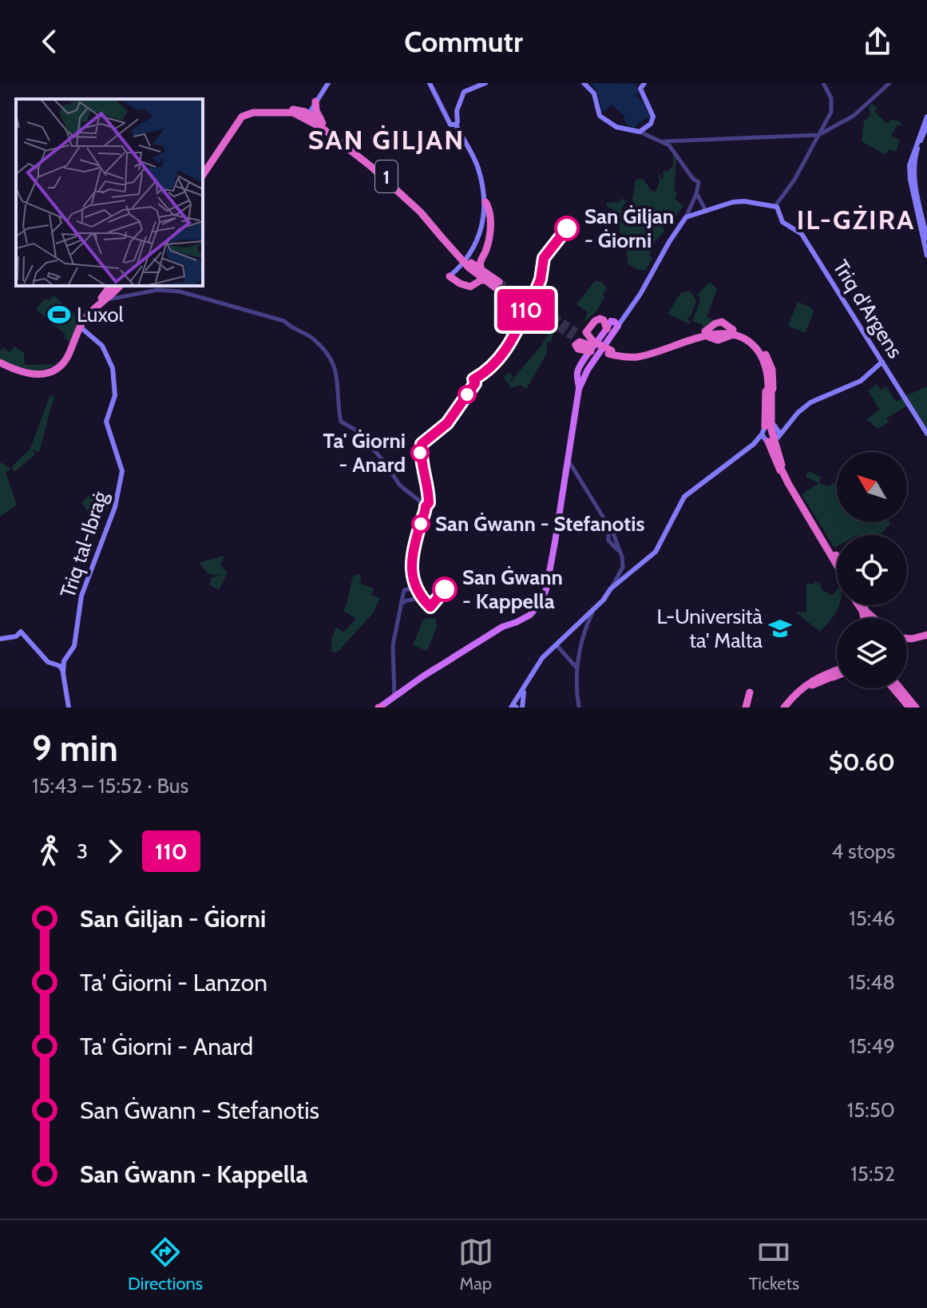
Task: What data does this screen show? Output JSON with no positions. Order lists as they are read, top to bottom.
{
  "streets": {
    "highway": ["1"],
    "main road": ["Triq d'Argens", "Triq tal-Ibraġ"]
  },
  "districts": ["SAN ĠILJAN", "IL-GŻIRA"],
  "places": {
    "other": [
      "San Ġiljan - Ġiorni",
      "Ta' Ġiorni - Anard",
      "San Ġwann - Stefanotis",
      "San Ġwann - Kappella"
    ],
    "sports": ["Luxol"],
    "school or university": ["L-Università ta' Malta"]
  },
  "lines": ["bus line 110"],
  "north": "top left",
  "page": {
    "header": "Commutr",
    "on_map": "110",
    "heading": ["9 min", "15:43 – 15:52 · Bus", "$0.60"],
    "legs": ["3", "110", "4 stops"],
    "list": [
      {
        "name": "San Ġiljan - Ġiorni",
        "value": "15:46"
      },
      {
        "name": "Ta' Ġiorni - Lanzon",
        "value": "15:48"
      },
      {
        "name": "Ta' Ġiorni - Anard",
        "value": "15:49"
      },
      {
        "name": "San Ġwann - Stefanotis",
        "value": "15:50"
      },
      {
        "name": "San Ġwann - Kappella",
        "value": "15:52"
      }
    ],
    "tabs": ["Directions", "Map", "Tickets"]
  }
}
